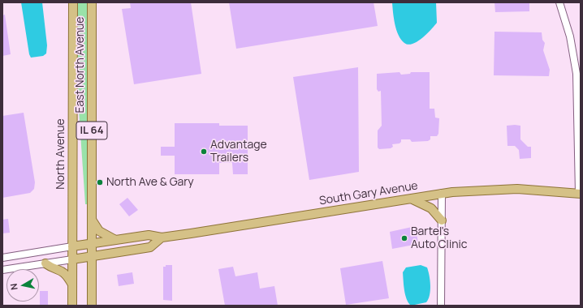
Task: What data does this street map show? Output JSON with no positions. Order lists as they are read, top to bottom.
{
  "streets": {
    "main road": [
      "East North Avenue",
      "IL 64",
      "North Avenue",
      "South Gary Avenue"
    ]
  },
  "crossings": [
    ["East North Avenue", "IL 64"],
    ["East North Avenue", "South Gary Avenue"],
    ["IL 64", "South Gary Avenue"],
    ["North Avenue", "South Gary Avenue"]
  ],
  "places": ["Advantage Trailers", "North Ave & Gary", "Bartel's Auto Clinic"],
  "north": "left"
}
